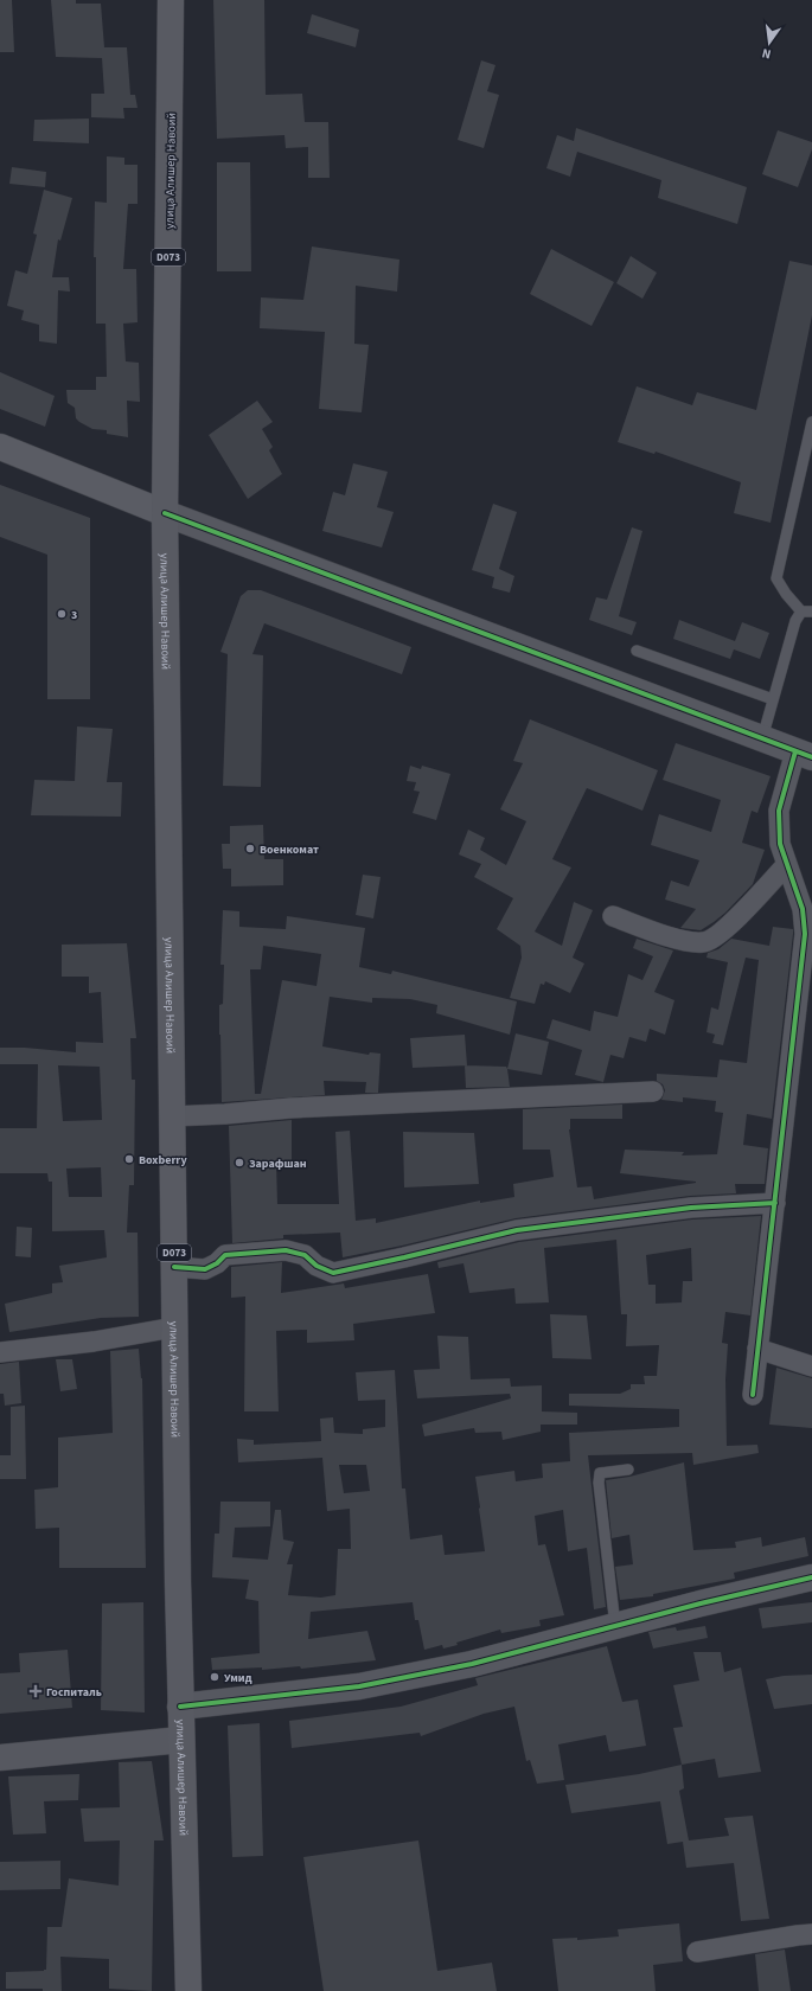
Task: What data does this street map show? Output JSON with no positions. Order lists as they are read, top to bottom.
{
  "streets": {
    "main road": ["улица Алишер Навоий", "D073"]
  },
  "places": {
    "other": [
      "3",
      "Военкомат",
      "Boxberry",
      "Зарафшан",
      "Умид"
    ],
    "health": ["Госпиталь"]
  },
  "north": "bottom"
}
